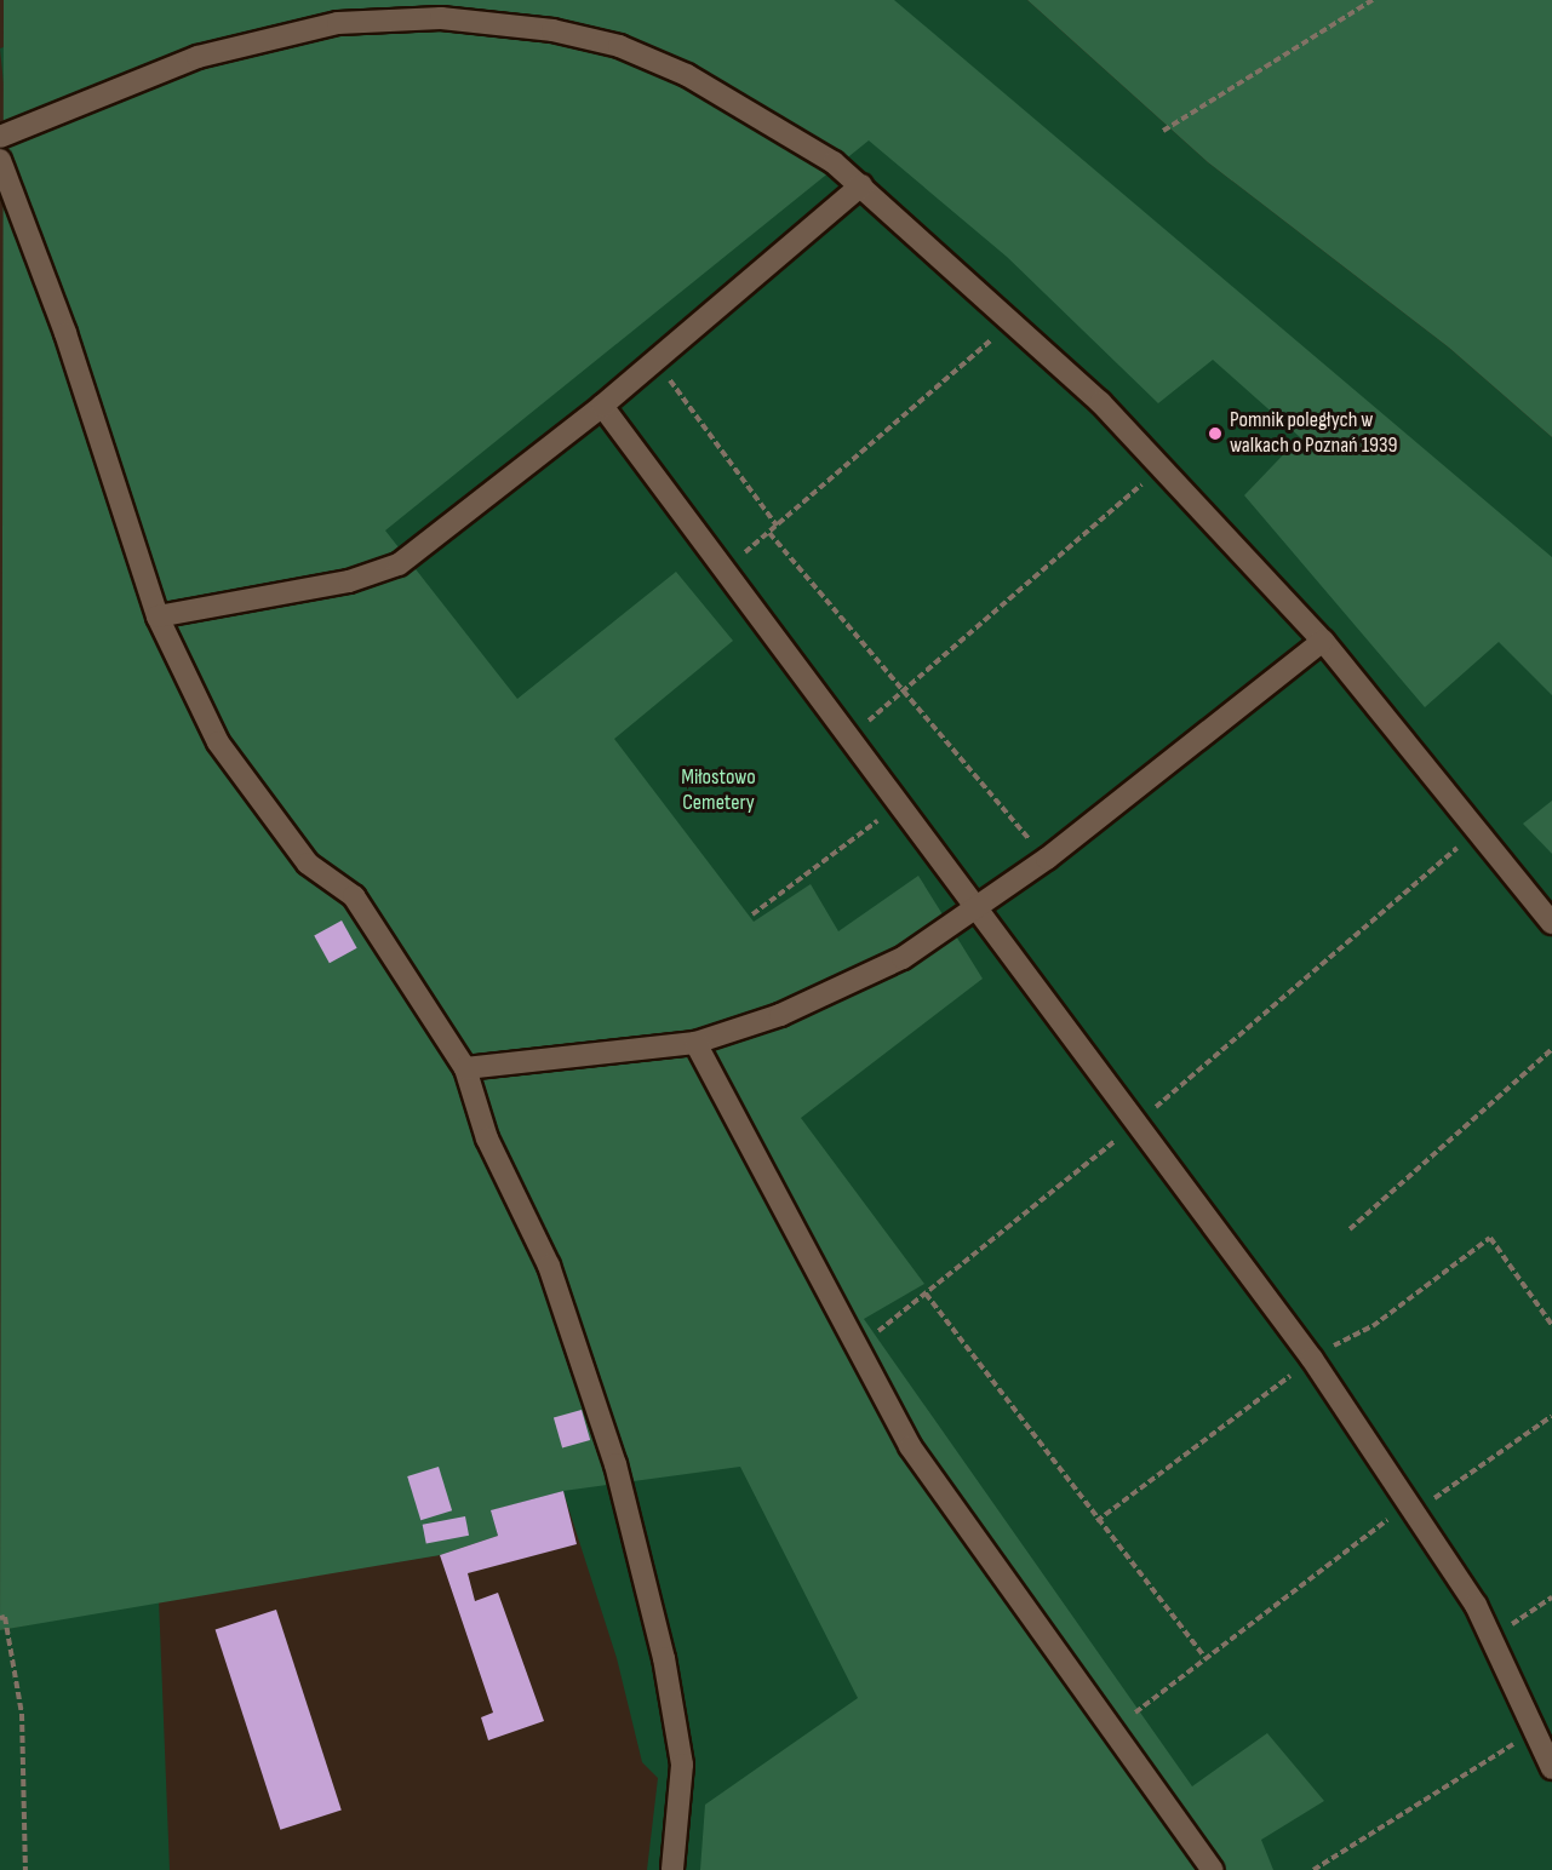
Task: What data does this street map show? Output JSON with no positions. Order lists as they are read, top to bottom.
{
  "parks": ["Miłostowo Cemetery"],
  "places": ["Pomnik poległych w walkach o Poznań 1939"]
}
